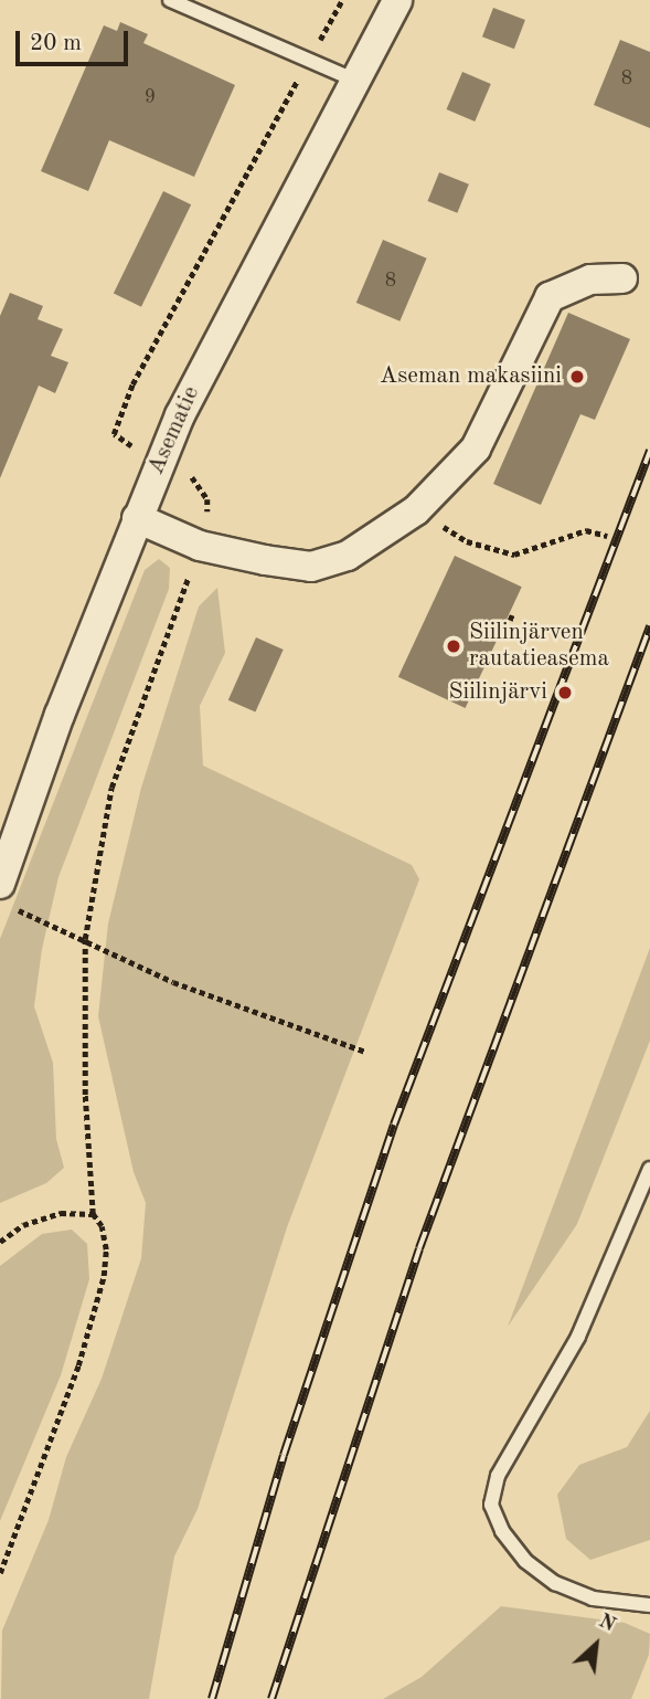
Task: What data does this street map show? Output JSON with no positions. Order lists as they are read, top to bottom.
{
  "streets": {
    "street": ["Asematie"]
  },
  "places": ["Aseman makasiini", "Siilinjärven rautatieasema", "Siilinjärvi"],
  "house_numbers": ["8", "9", "8"],
  "scale_bar": "20 m",
  "north": "top right"
}
